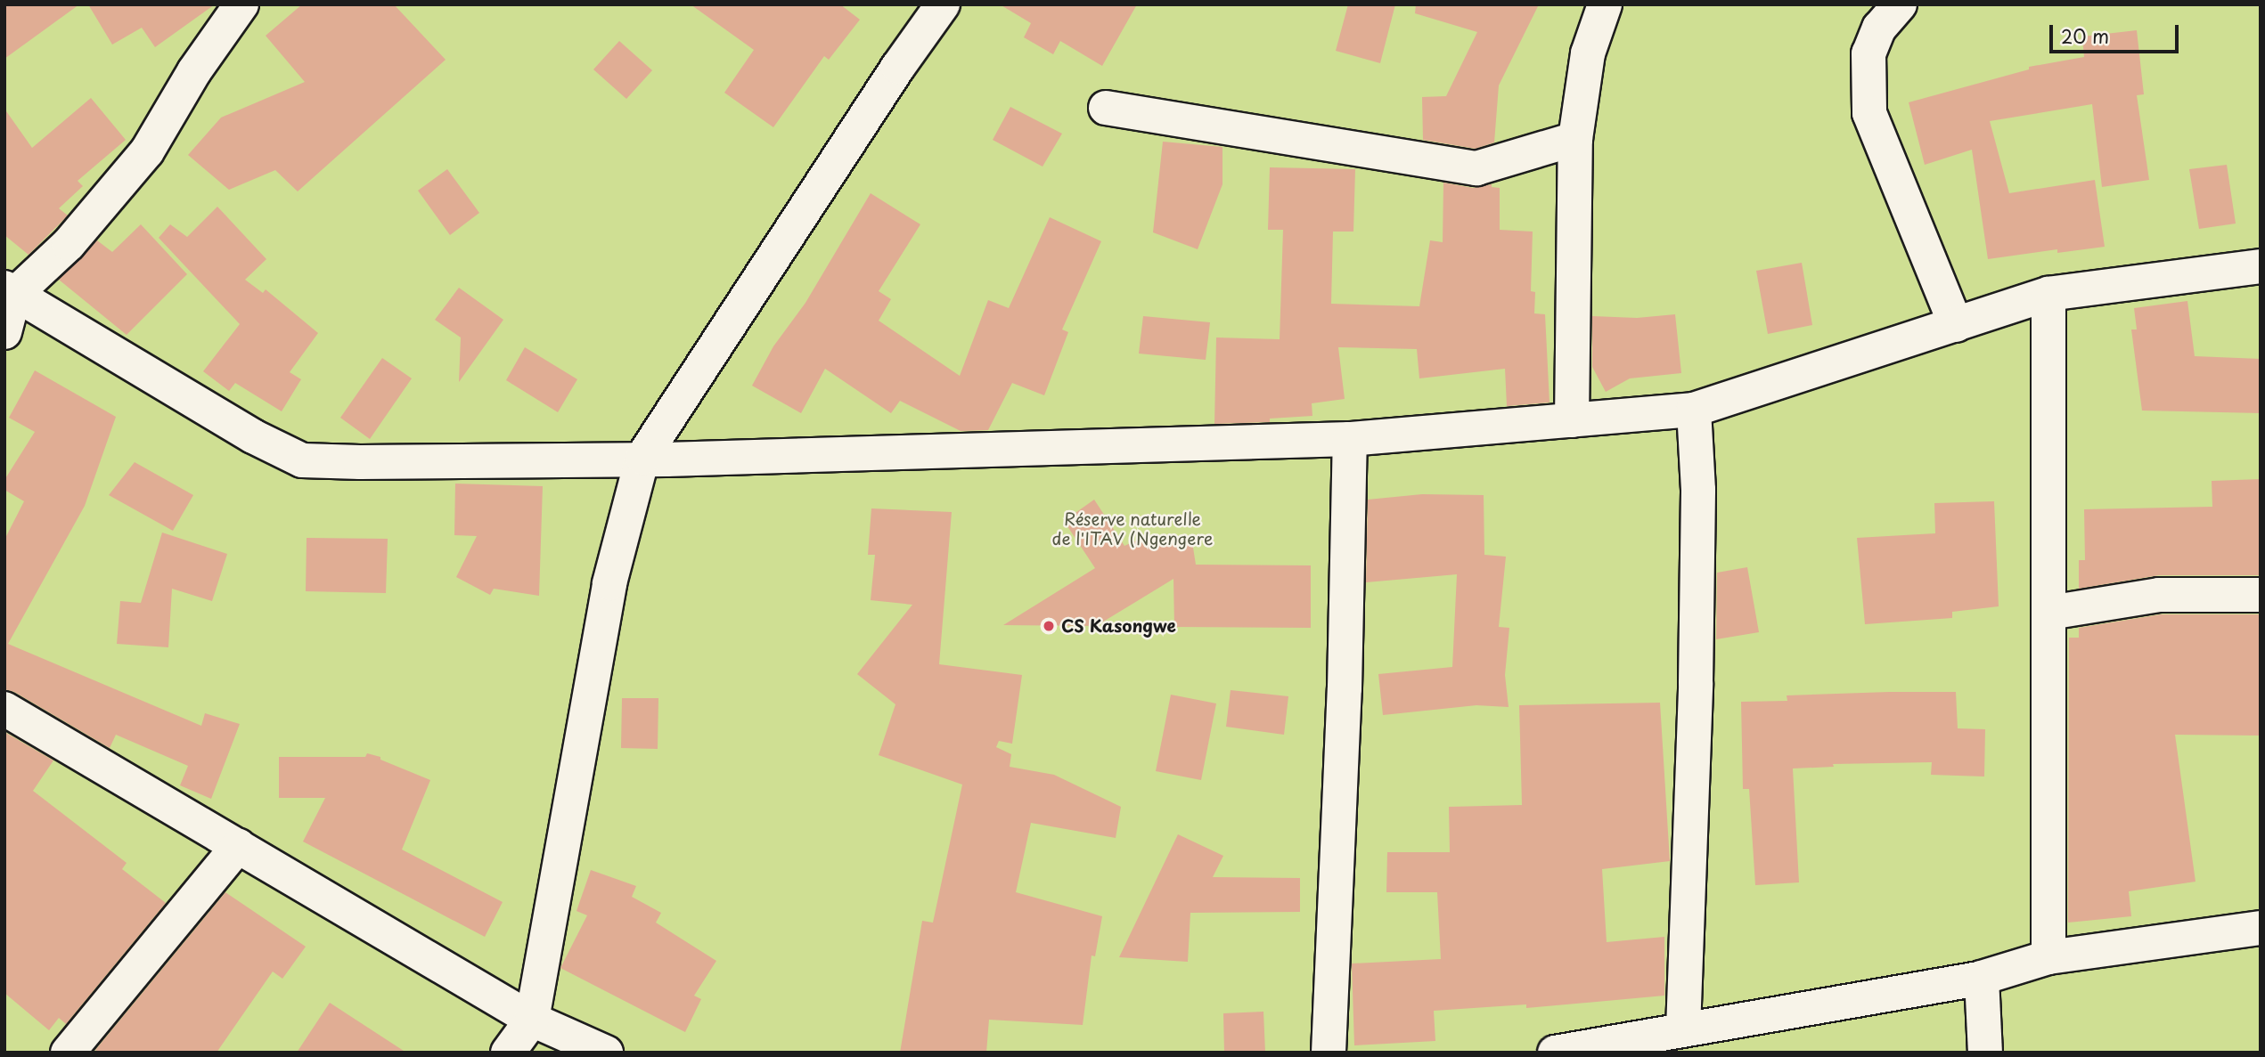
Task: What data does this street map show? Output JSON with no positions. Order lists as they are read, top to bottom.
{
  "parks": ["Réserve naturelle de l'ITAV (Ngengere"],
  "places": ["CS Kasongwe"],
  "scale_bar": "20 m"
}
